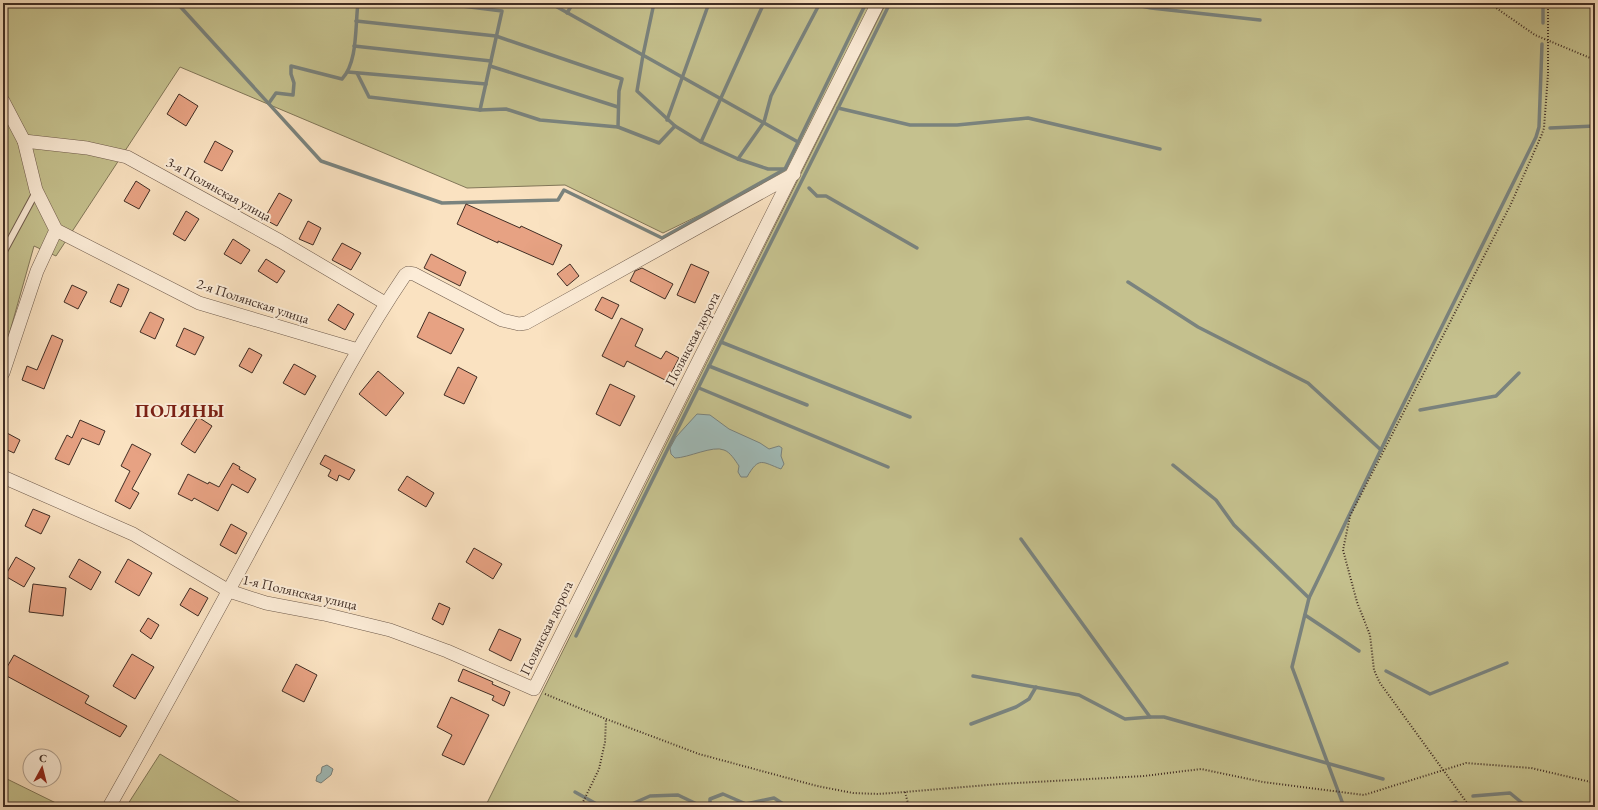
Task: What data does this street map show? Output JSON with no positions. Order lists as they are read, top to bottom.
{
  "streets": {
    "street": [
      "3-я Полянская улица",
      "2-я Полянская улица",
      "Полянская дорога",
      "1-я Полянская улица"
    ]
  },
  "crossings": [
    ["Полянская дорога", "1-я Полянская улица"]
  ],
  "districts": ["ПОЛЯНЫ"],
  "north": "top"
}
